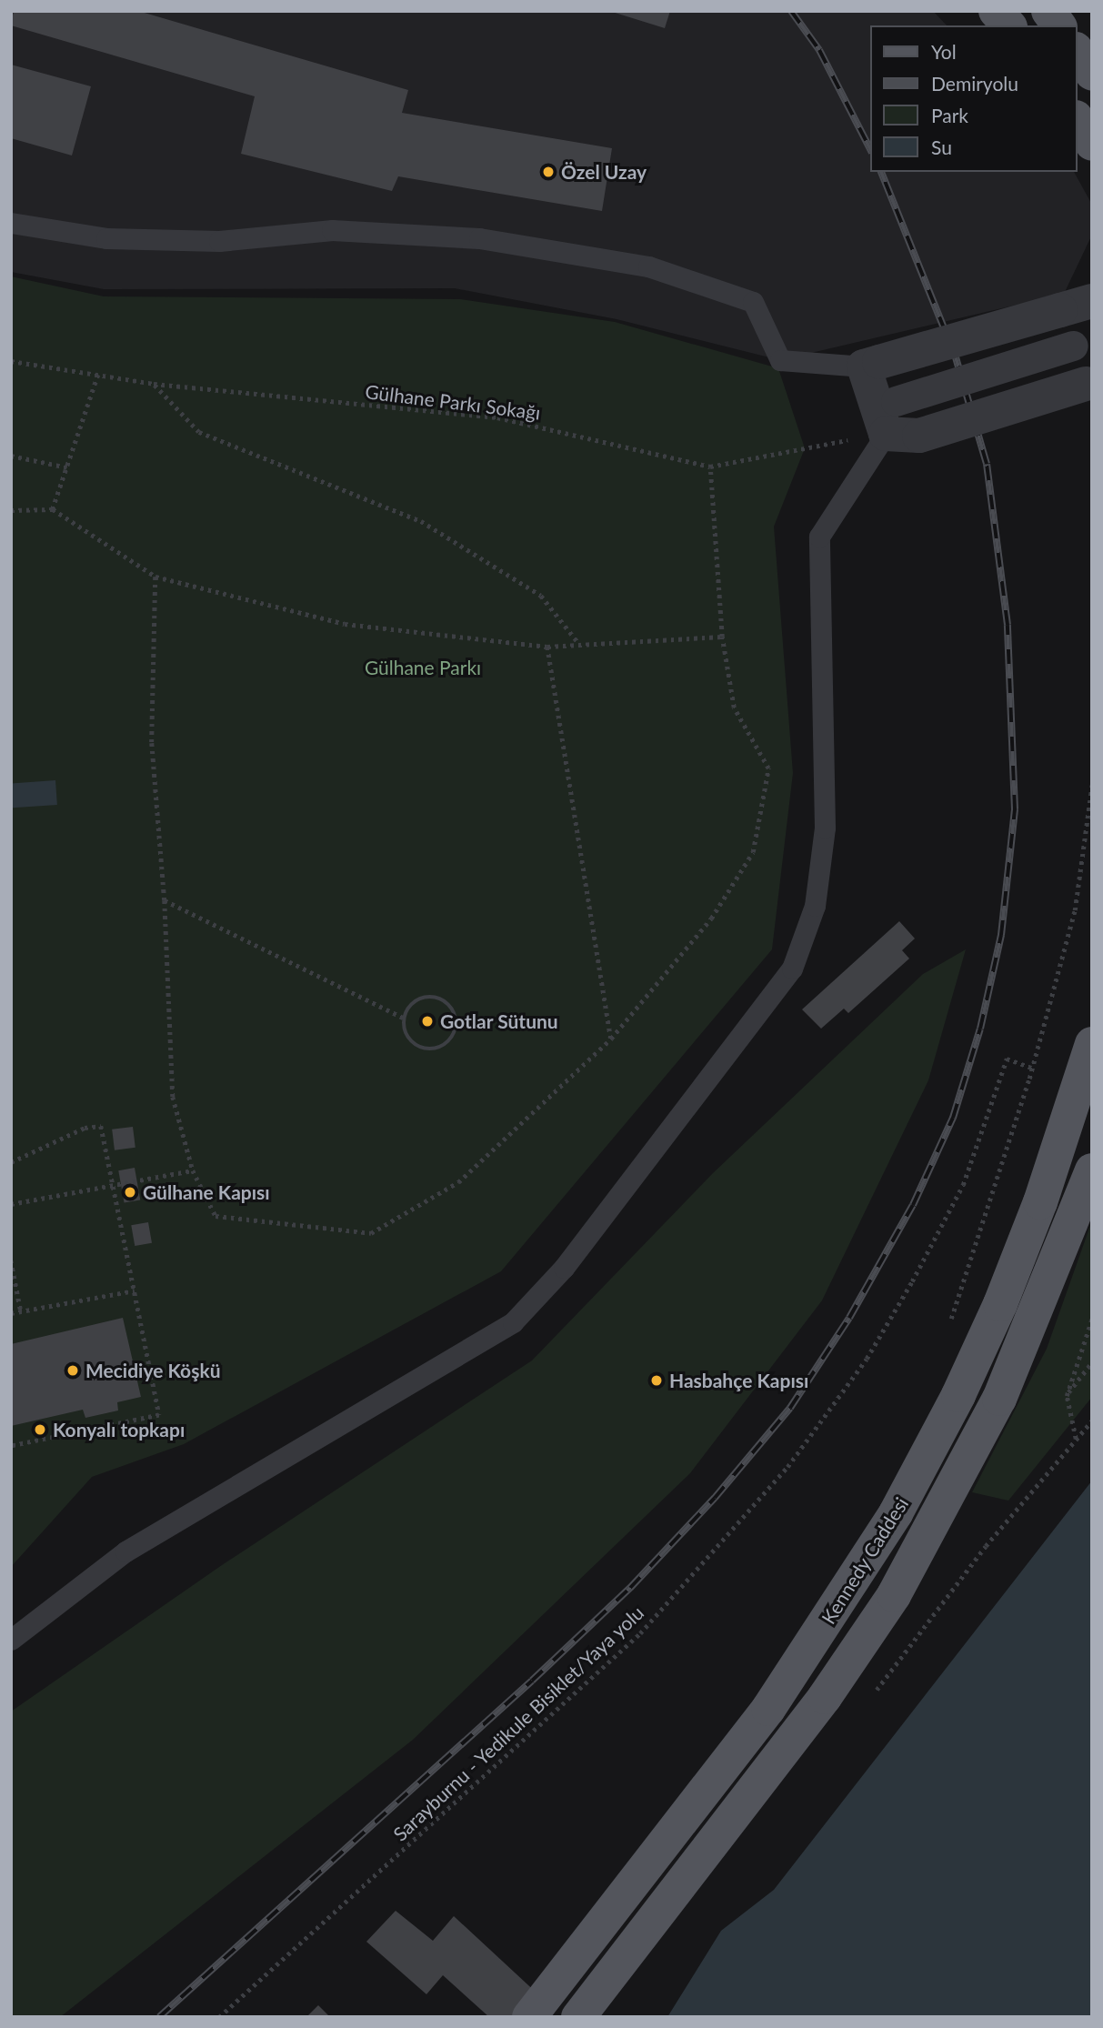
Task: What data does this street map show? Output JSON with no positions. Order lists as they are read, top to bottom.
{
  "streets": {
    "main road": ["Kennedy Caddesi"],
    "path": ["Gülhane Parkı Sokağı", "Sarayburnu - Yedikule Bisiklet/Yaya yolu"]
  },
  "parks": ["Gülhane Parkı"],
  "places": [
    "Özel Uzay",
    "Gotlar Sütunu",
    "Gülhane Kapısı",
    "Mecidiye Köşkü",
    "Hasbahçe Kapısı",
    "Konyalı topkapı"
  ],
  "legend": [
    "Yol",
    "Demiryolu",
    "Park",
    "Su"
  ]
}
